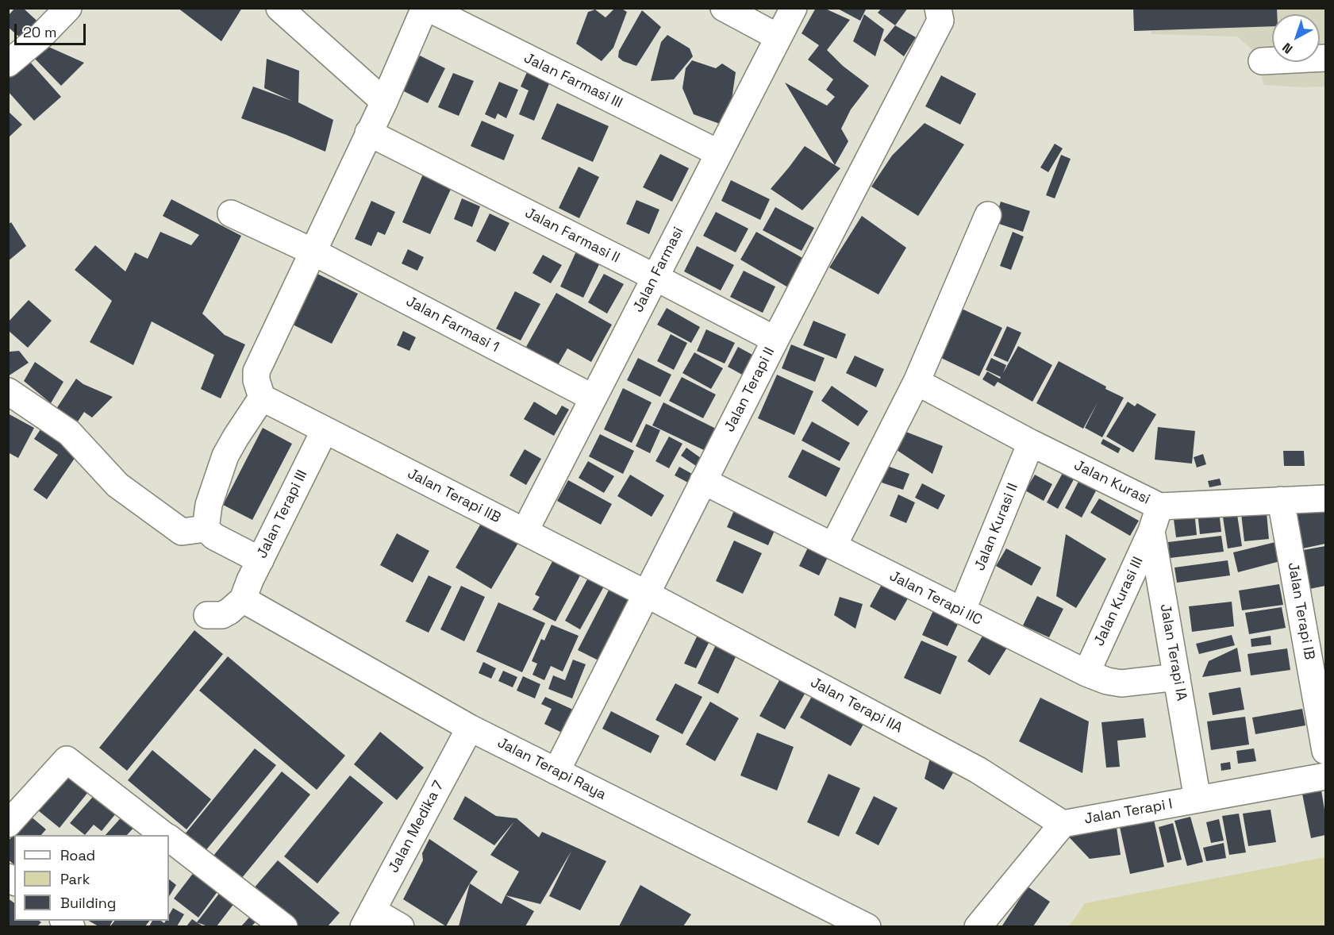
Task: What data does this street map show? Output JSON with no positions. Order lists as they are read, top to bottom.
{
  "streets": {
    "street": [
      "Jalan Farmasi III",
      "Jalan Farmasi II",
      "Jalan Farmasi",
      "Jalan Farmasi 1",
      "Jalan Terapi II",
      "Jalan Kurasi",
      "Jalan Terapi IIB",
      "Jalan Terapi III",
      "Jalan Kurasi II",
      "Jalan Terapi IIC",
      "Jalan Kurasi III",
      "Jalan Terapi IB",
      "Jalan Terapi IA",
      "Jalan Terapi IIA",
      "Jalan Terapi Raya",
      "Jalan Terapi I",
      "Jalan Medika 7"
    ]
  },
  "crossings": [
    ["Jalan Farmasi III", "Jalan Farmasi"],
    ["Jalan Farmasi II", "Jalan Farmasi"],
    ["Jalan Farmasi II", "Jalan Terapi II"],
    ["Jalan Farmasi", "Jalan Farmasi 1"],
    ["Jalan Farmasi", "Jalan Terapi IIB"],
    ["Jalan Terapi II", "Jalan Terapi IIB"],
    ["Jalan Terapi II", "Jalan Terapi IIC"],
    ["Jalan Terapi II", "Jalan Terapi IIA"],
    ["Jalan Terapi II", "Jalan Terapi Raya"],
    ["Jalan Kurasi", "Jalan Kurasi II"],
    ["Jalan Kurasi", "Jalan Terapi IB"],
    ["Jalan Kurasi", "Jalan Terapi IA"],
    ["Jalan Terapi IIB", "Jalan Terapi III"],
    ["Jalan Terapi IIB", "Jalan Terapi IIA"],
    ["Jalan Terapi III", "Jalan Terapi Raya"],
    ["Jalan Kurasi II", "Jalan Terapi IIC"],
    ["Jalan Terapi IIC", "Jalan Kurasi III"],
    ["Jalan Terapi IIC", "Jalan Terapi IA"],
    ["Jalan Kurasi III", "Jalan Terapi IA"],
    ["Jalan Terapi IA", "Jalan Terapi I"],
    ["Jalan Terapi IIA", "Jalan Terapi I"],
    ["Jalan Terapi Raya", "Jalan Medika 7"]
  ],
  "legend": ["Road", "Park", "Building"],
  "scale_bar": "20 m",
  "north": "bottom left"
}
